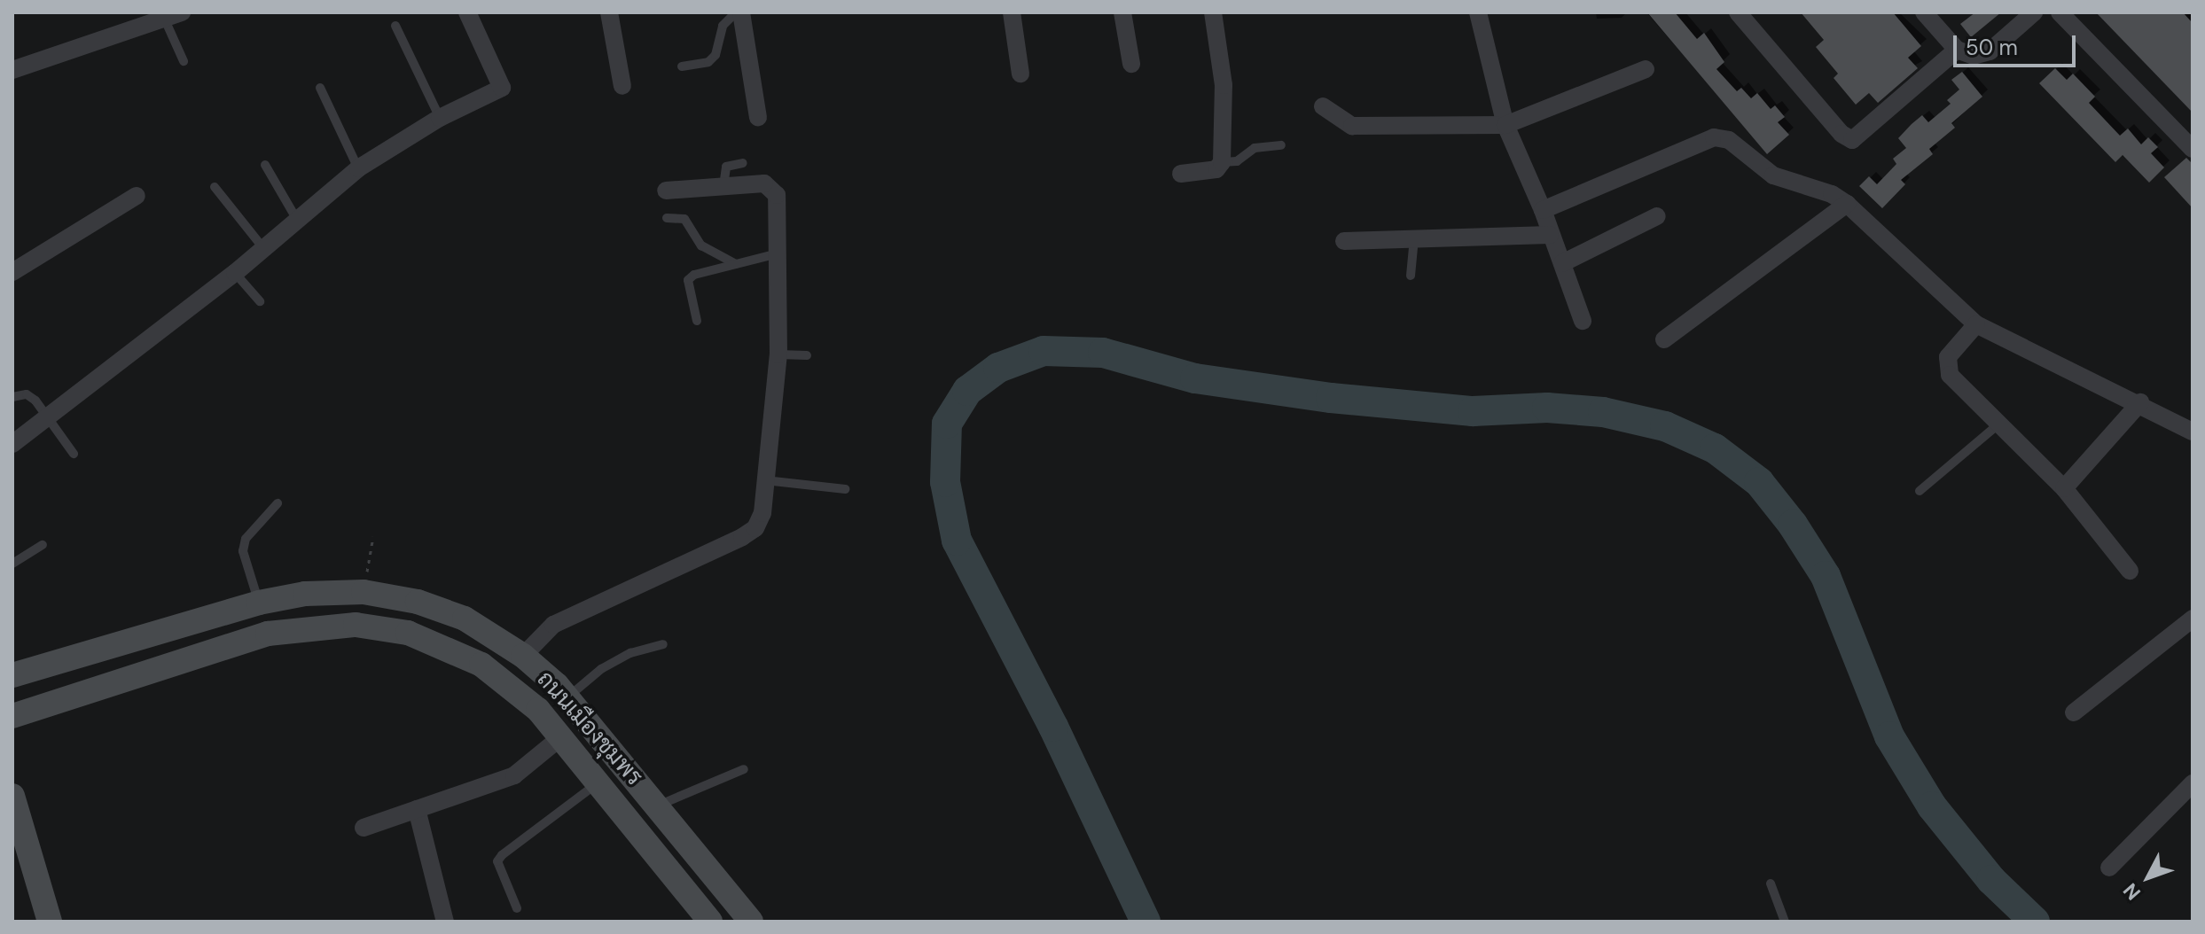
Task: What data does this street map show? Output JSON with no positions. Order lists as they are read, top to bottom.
{
  "streets": {
    "main road": ["ถนนเมืองชุมพร"]
  },
  "scale_bar": "50 m",
  "north": "bottom left"
}
